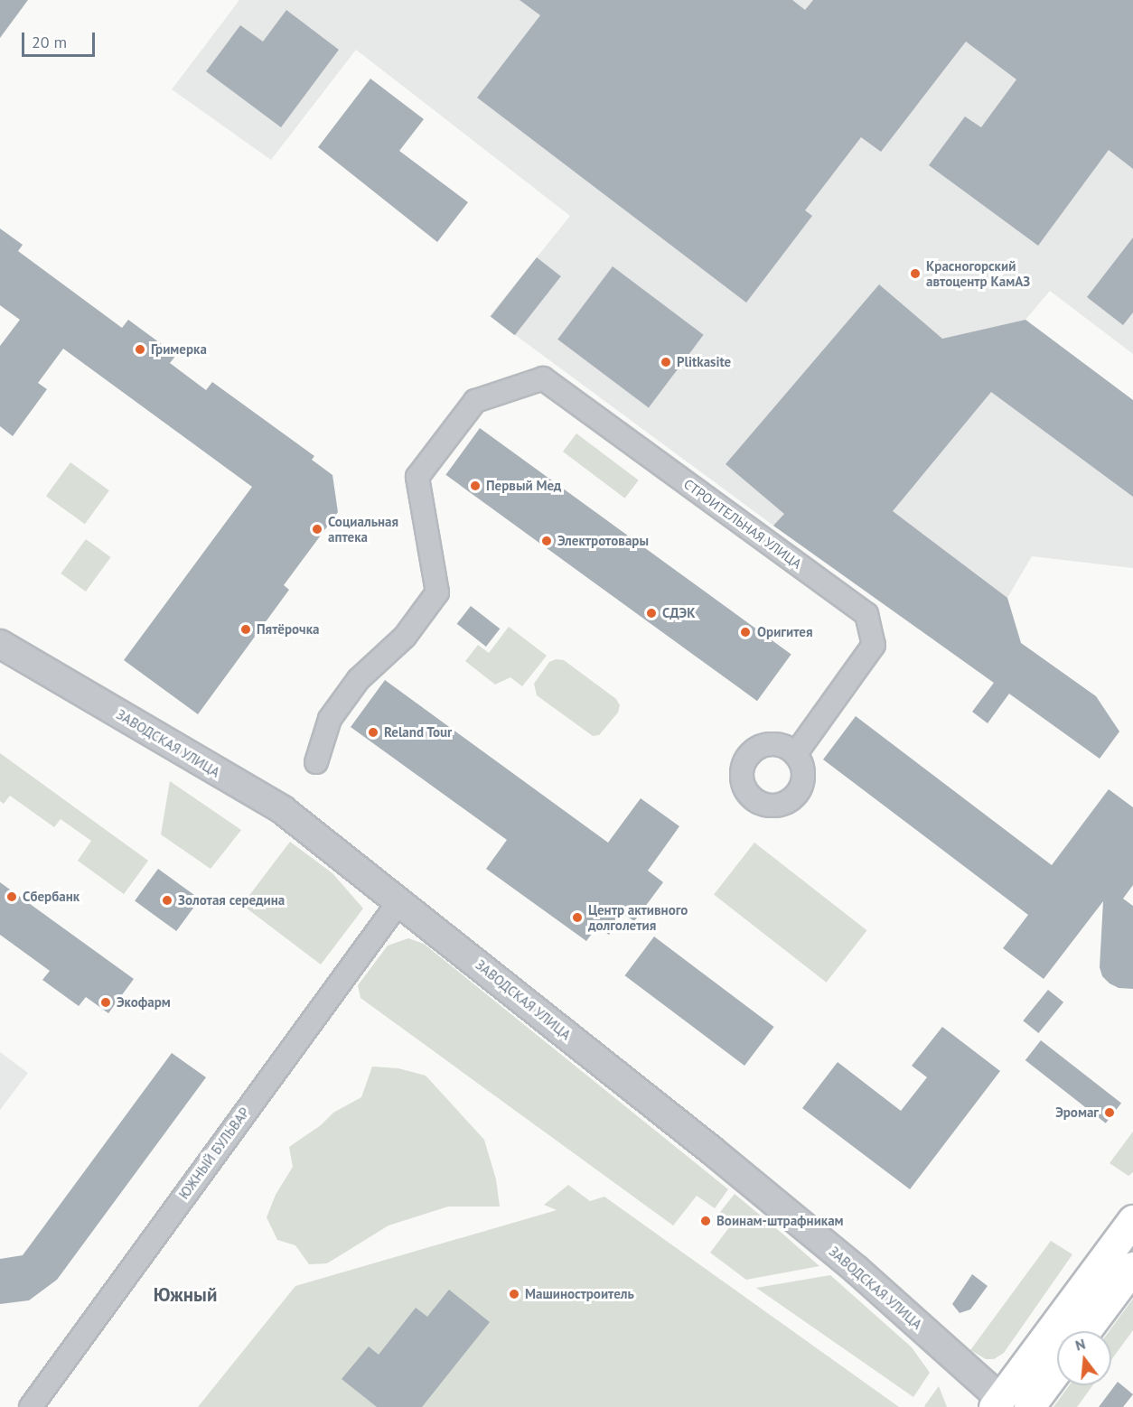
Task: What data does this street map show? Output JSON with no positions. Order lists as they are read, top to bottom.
{
  "streets": {
    "street": ["СТРОИТЕЛЬНАЯ УЛИЦА", "ЗАВОДСКАЯ УЛИЦА", "ЮЖНЫЙ БУЛЬВАР"]
  },
  "crossings": [
    ["ЗАВОДСКАЯ УЛИЦА", "ЮЖНЫЙ БУЛЬВАР"]
  ],
  "districts": ["Южный"],
  "places": [
    "Красногорский автоцентр КамАЗ",
    "Гримерка",
    "Plitkasite",
    "Первый Мед",
    "Социальная аптека",
    "Электротовары",
    "СДЭК",
    "Пятёрочка",
    "Оригитея",
    "Reland Tour",
    "Сбербанк",
    "Золотая середина",
    "Центр активного долголетия",
    "Экофарм",
    "Эромаг",
    "Воинам-штрафникам",
    "Машиностроитель"
  ],
  "scale_bar": "20 m",
  "north": "top"
}
